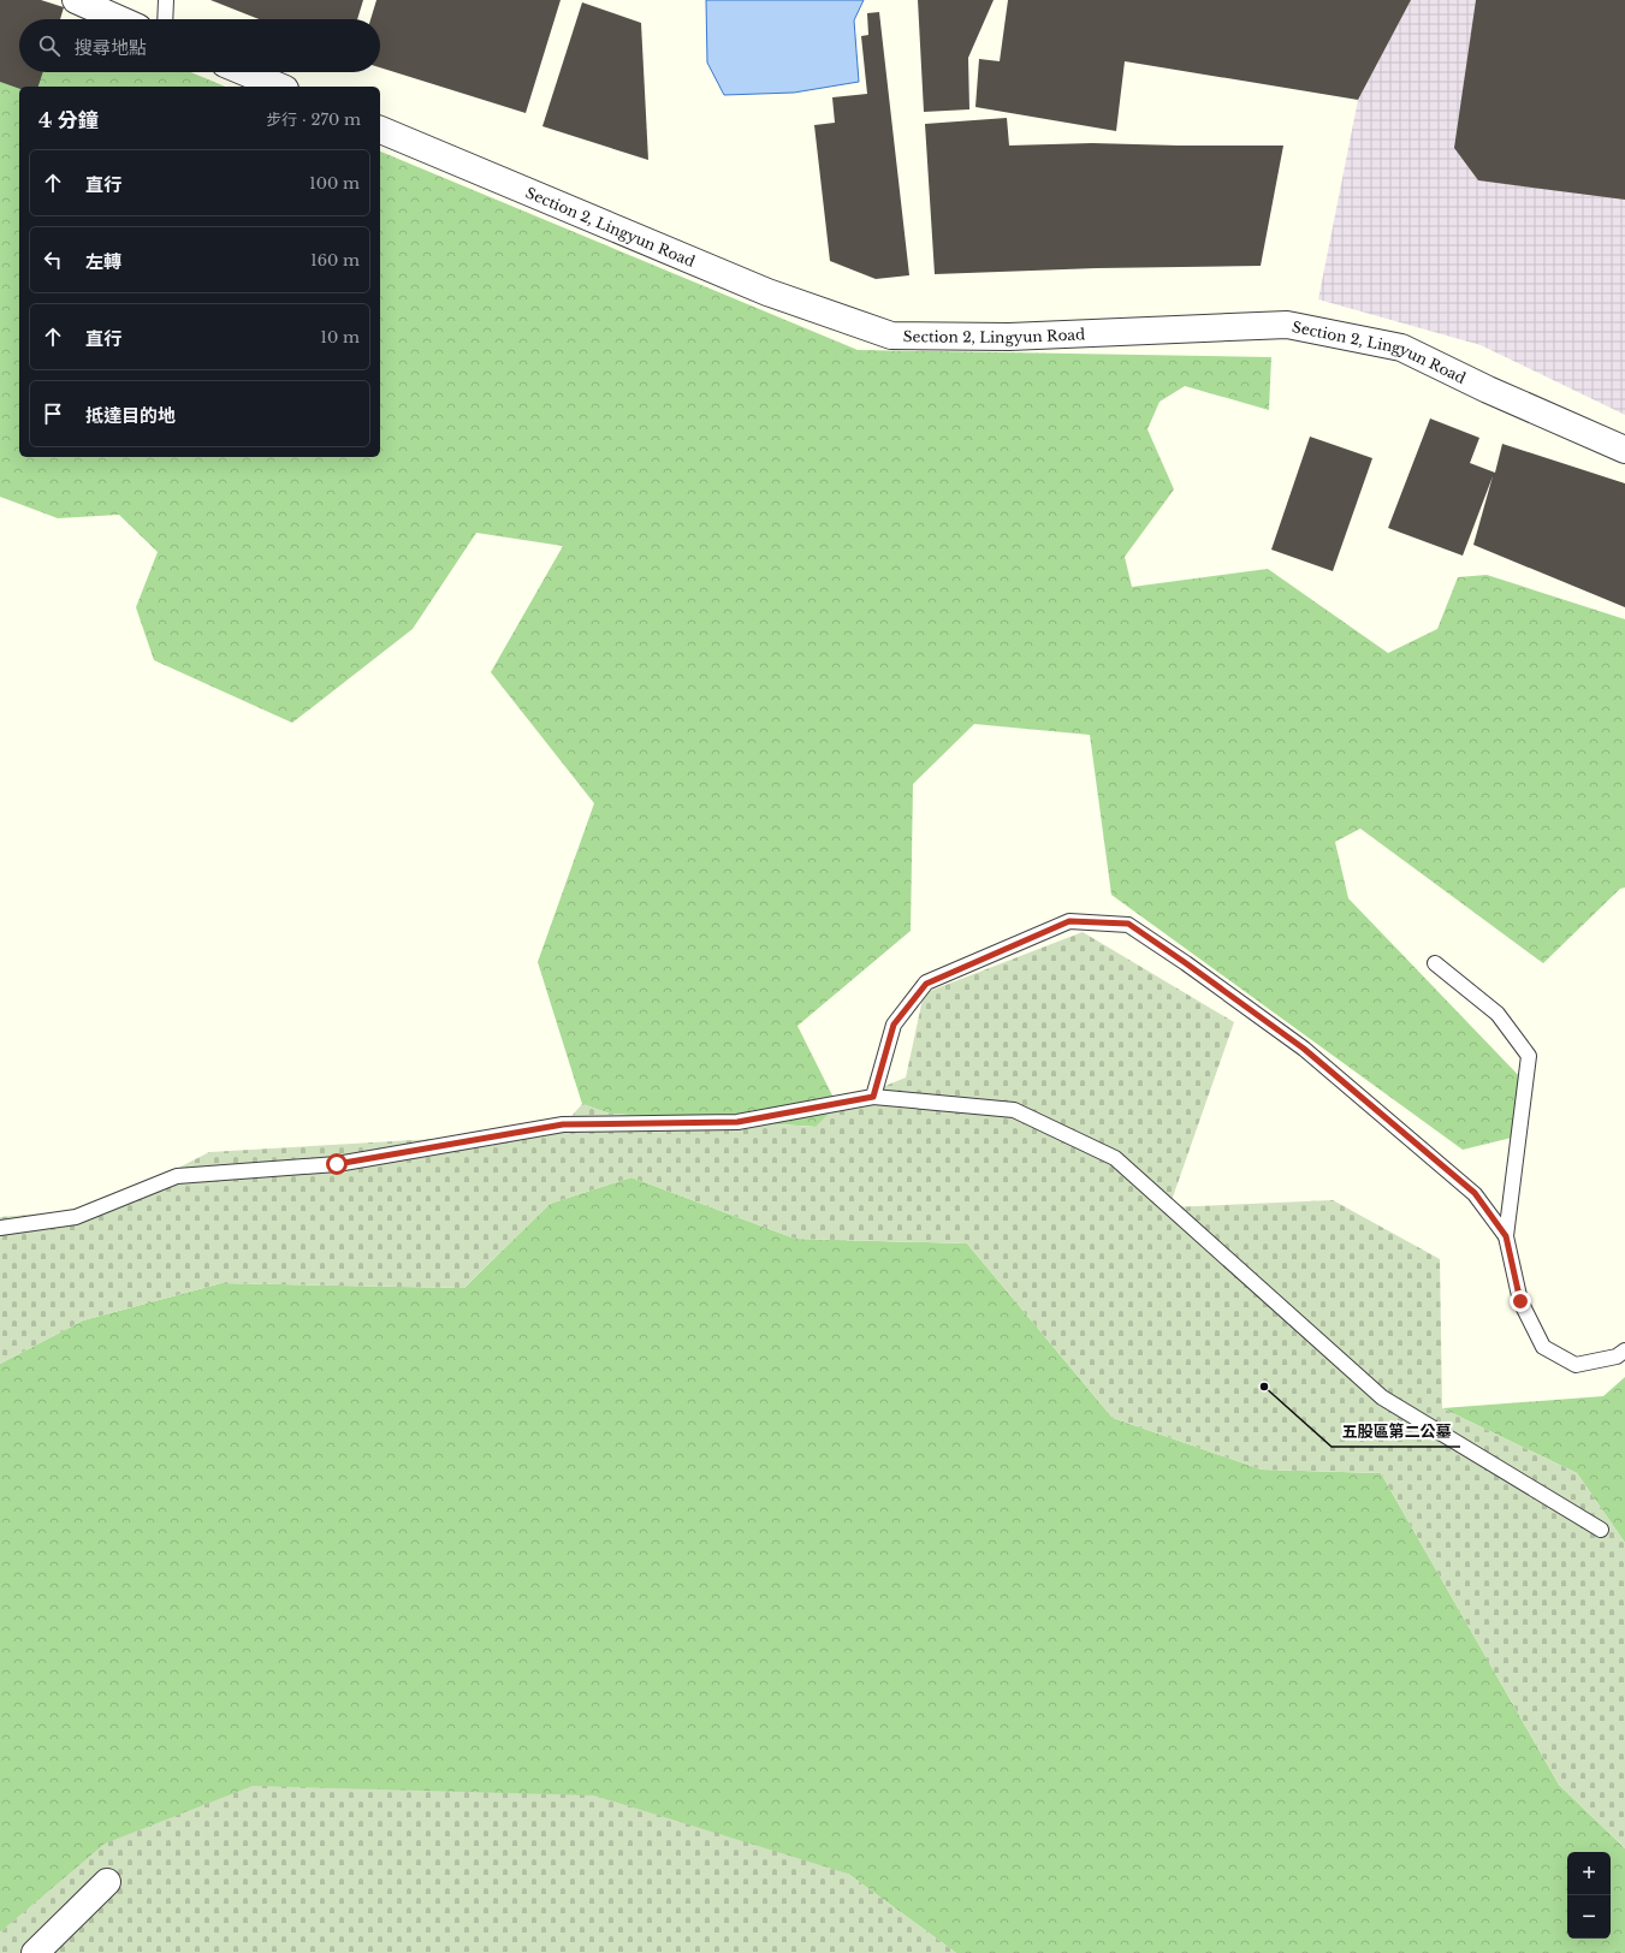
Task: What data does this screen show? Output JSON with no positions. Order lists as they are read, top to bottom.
{
  "streets": {
    "street": ["Section 2, Lingyun Road"]
  },
  "places": ["五股區第二公墓"],
  "page": {
    "search": "搜尋地點",
    "heading": ["4 分鐘", "步行 · 270 m"],
    "list": [
      ["直行", "100 m"],
      ["左轉", "160 m"],
      ["直行", "10 m"],
      "抵達目的地"
    ],
    "map_buttons": ["+", "−"]
  }
}
